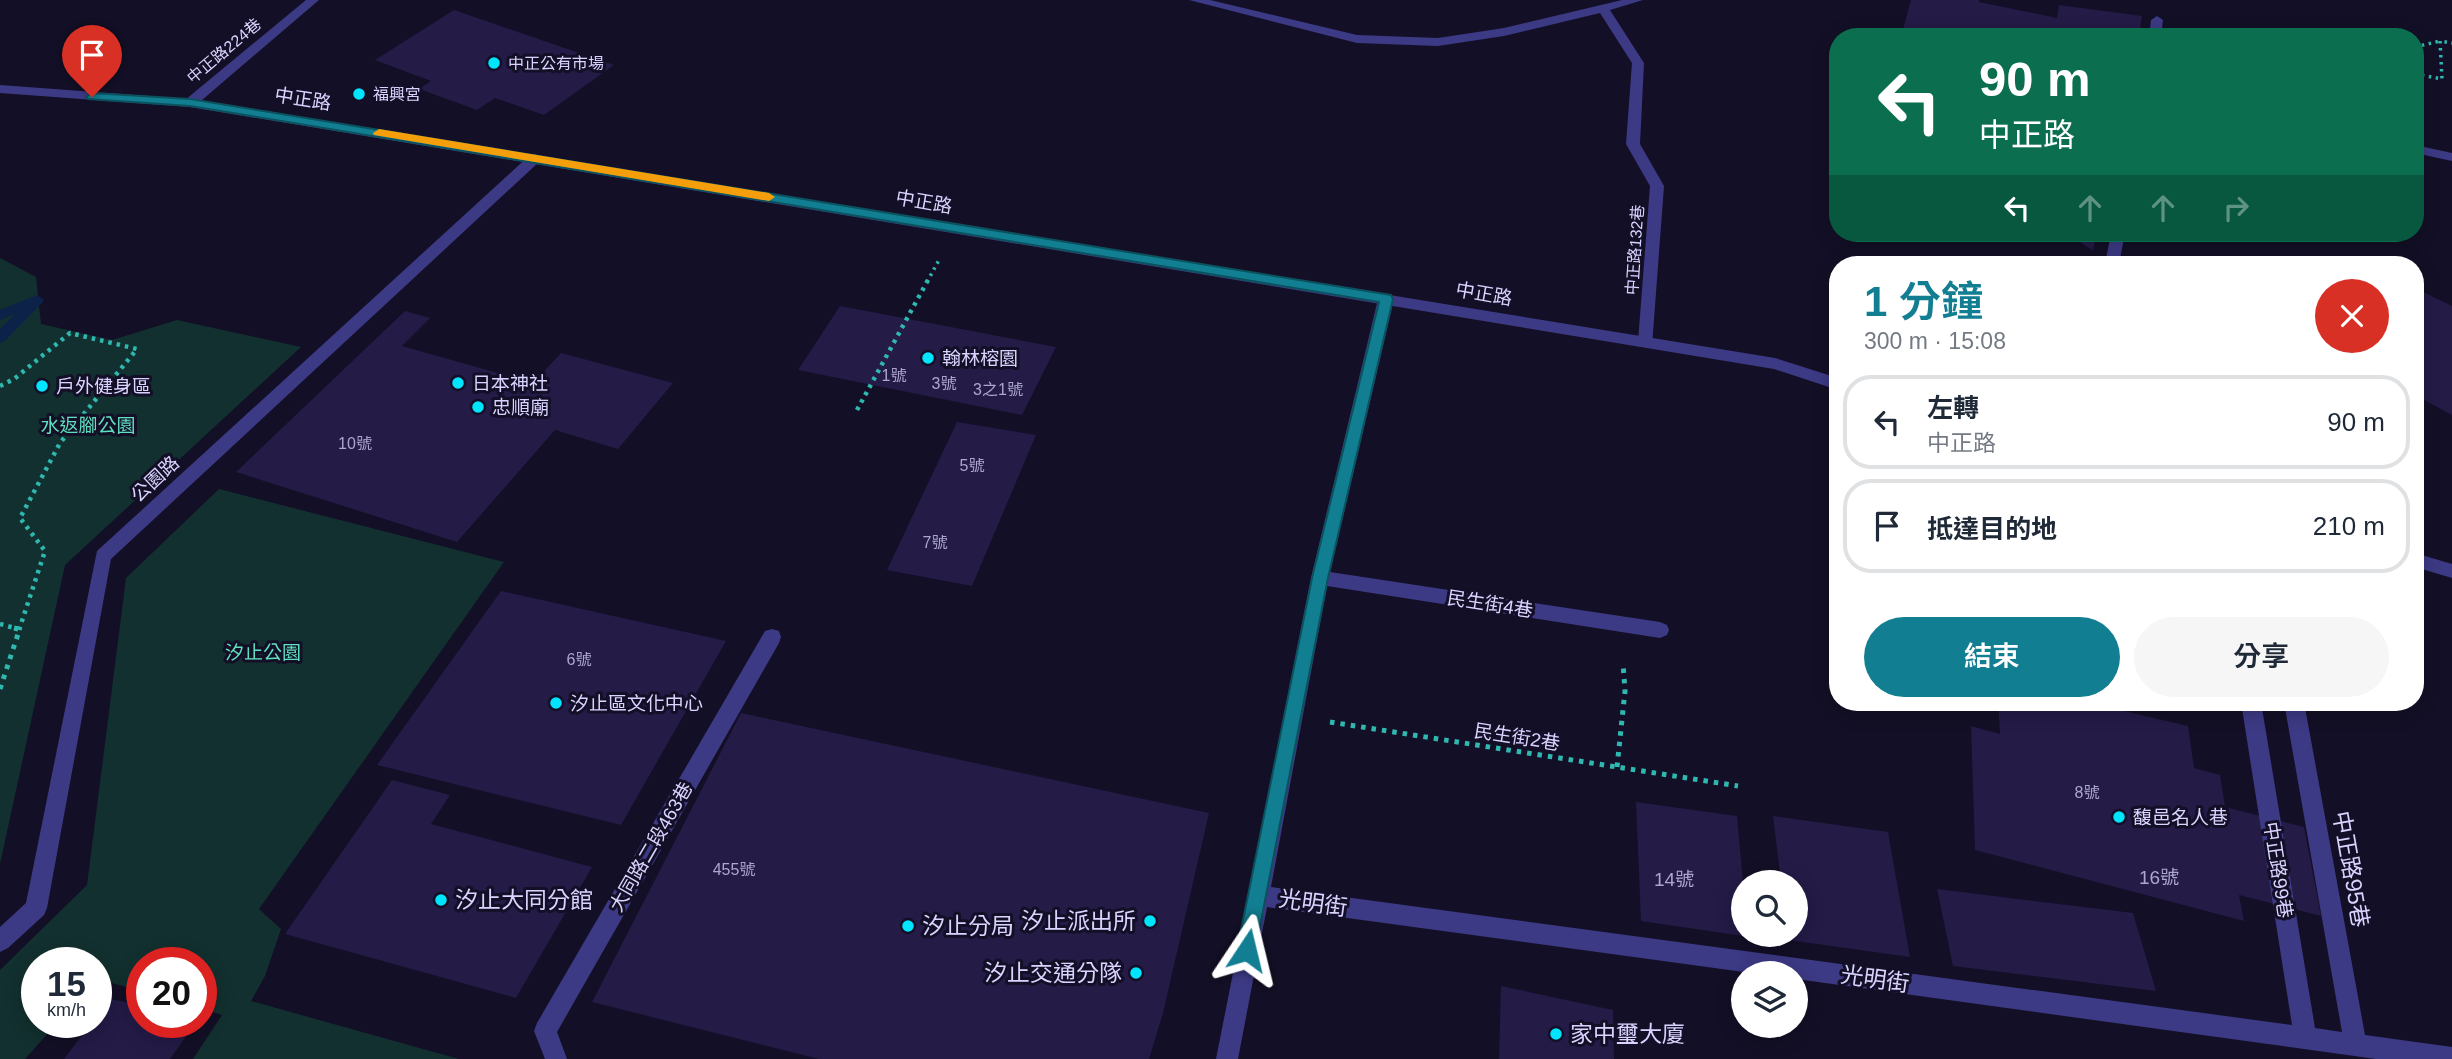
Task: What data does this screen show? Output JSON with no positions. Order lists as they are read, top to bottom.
{
  "streets": {
    "street": [
      "中正路224巷",
      "中正路",
      "中正路132巷",
      "公園路",
      "民生街4巷",
      "大同路二段463巷",
      "中正路95巷",
      "中正路99巷",
      "光明街"
    ],
    "path": ["民生街2巷"]
  },
  "crossings": [
    ["中正路224巷", "中正路"],
    ["中正路", "中正路132巷"],
    ["中正路", "公園路"],
    ["中正路95巷", "光明街"],
    ["中正路99巷", "光明街"]
  ],
  "parks": ["水返腳公園", "汐止公園"],
  "places": [
    "中正公有市場",
    "福興宮",
    "翰林榕園",
    "日本神社",
    "戶外健身區",
    "忠順廟",
    "汐止區文化中心",
    "馥邑名人巷",
    "汐止大同分館",
    "汐止派出所",
    "汐止分局",
    "汐止交通分隊",
    "家中璽大廈"
  ],
  "house_numbers": [
    "1號",
    "3號",
    "3之1號",
    "10號",
    "5號",
    "7號",
    "6號",
    "8號",
    "455號",
    "16號",
    "14號"
  ],
  "page": {
    "turn": ["90 m", "中正路"],
    "heading": ["1 分鐘", "300 m · 15:08"],
    "list": [
      {
        "name": "左轉",
        "note": "中正路",
        "value": "90 m"
      },
      {
        "name": "抵達目的地",
        "value": "210 m"
      }
    ],
    "buttons": ["結束", "分享"],
    "speed": "15 km/h",
    "limit": "20"
  }
}
